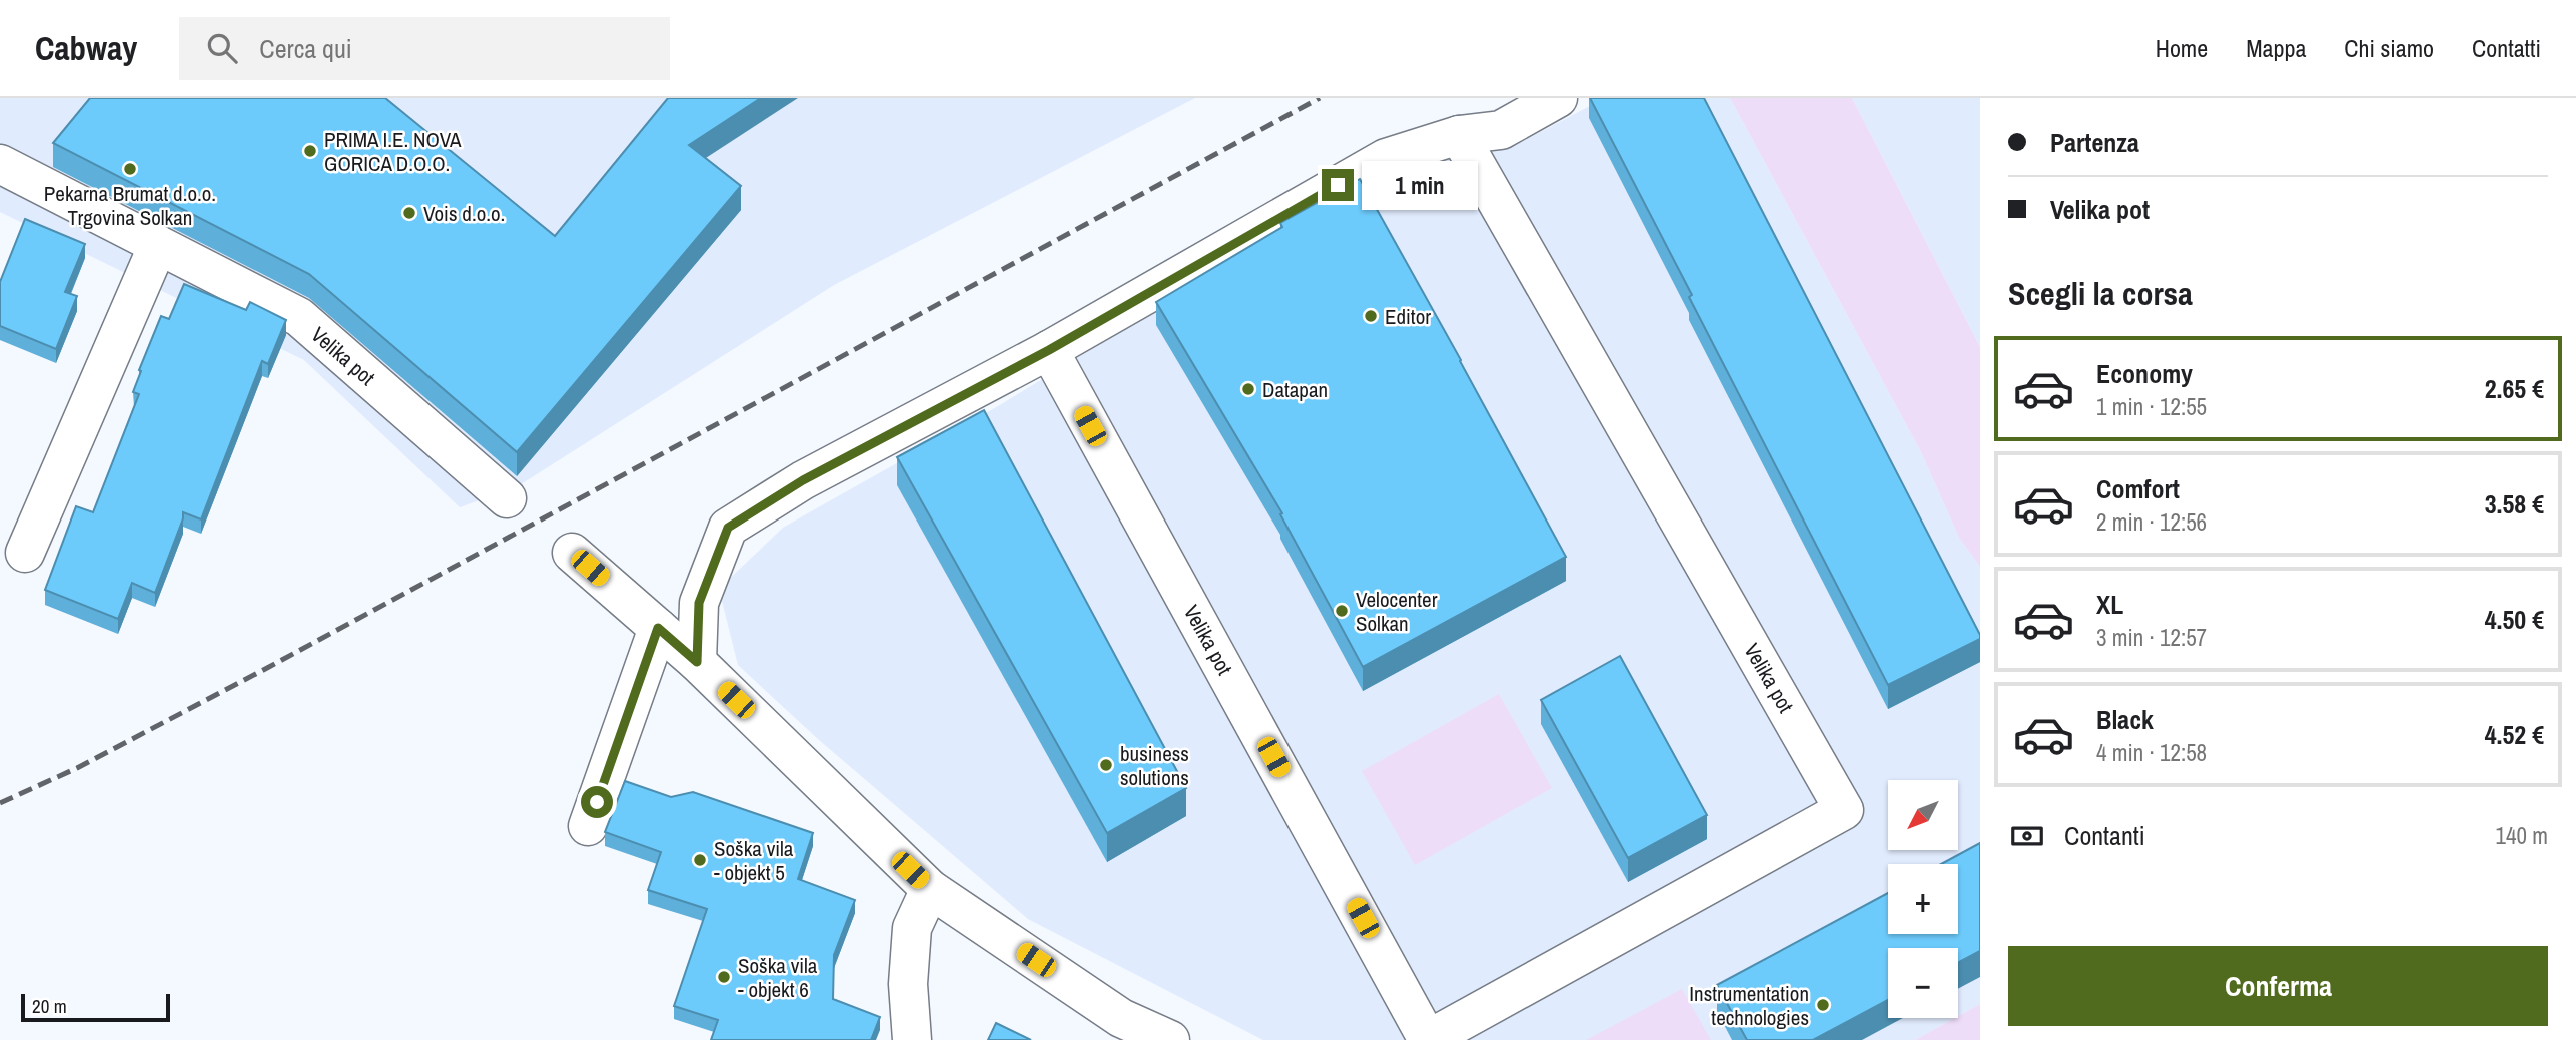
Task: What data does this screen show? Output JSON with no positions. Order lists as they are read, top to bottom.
{
  "streets": {
    "street": ["Velika pot"]
  },
  "places": [
    "PRIMA I.E. NOVA GORICA D.O.O.",
    "Pekarna Brumat d.o.o. Trgovina Solkan",
    "Vois d.o.o.",
    "Editor",
    "Datapan",
    "Velocenter Solkan",
    "business solutions",
    "Soška vila - objekt 5",
    "Soška vila - objekt 6",
    "Instrumentation technologies"
  ],
  "scale_bar": "20 m",
  "north": "bottom left",
  "page": {
    "header": "Cabway",
    "search": "Cerca qui",
    "nav": [
      "Home",
      "Mappa",
      "Chi siamo",
      "Contatti"
    ],
    "banner": ["Partenza", "Velika pot"],
    "bubble": "1 min",
    "heading": "Scegli la corsa",
    "list": [
      {
        "name": "Economy",
        "note": "1 min · 12:55",
        "value": "2.65 €"
      },
      {
        "name": "Comfort",
        "note": "2 min · 12:56",
        "value": "3.58 €"
      },
      {
        "name": "XL",
        "note": "3 min · 12:57",
        "value": "4.50 €"
      },
      {
        "name": "Black",
        "note": "4 min · 12:58",
        "value": "4.52 €"
      }
    ],
    "map_buttons": ["+", "−"],
    "pay": ["Contanti", "140 m"],
    "buttons": "Conferma",
    "scale": "20 m"
  }
}
